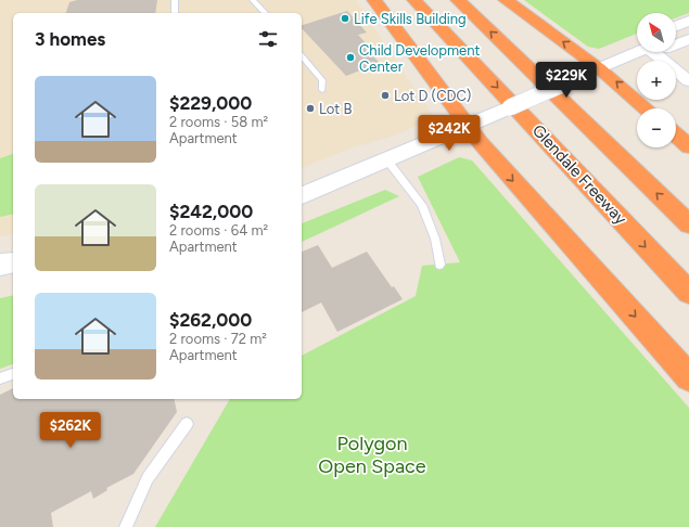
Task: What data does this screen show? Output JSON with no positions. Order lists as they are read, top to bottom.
{
  "streets": {
    "highway": ["Glendale Freeway"]
  },
  "parks": ["Polygon Open Space"],
  "places": [
    "Life Skills Building",
    "Child Development Center",
    "Lot D (CDC)",
    "Lot B"
  ],
  "north": "top left",
  "page": {
    "map_buttons": ["+", "−"],
    "heading": "3 homes",
    "price": ["$229K", "$242K", "$262K"],
    "list": [
      {
        "name": "$229,000",
        "note": "2 rooms · 58 m² · Apartment"
      },
      {
        "name": "$242,000",
        "note": "2 rooms · 64 m² · Apartment"
      },
      {
        "name": "$262,000",
        "note": "2 rooms · 72 m² · Apartment"
      }
    ]
  }
}
